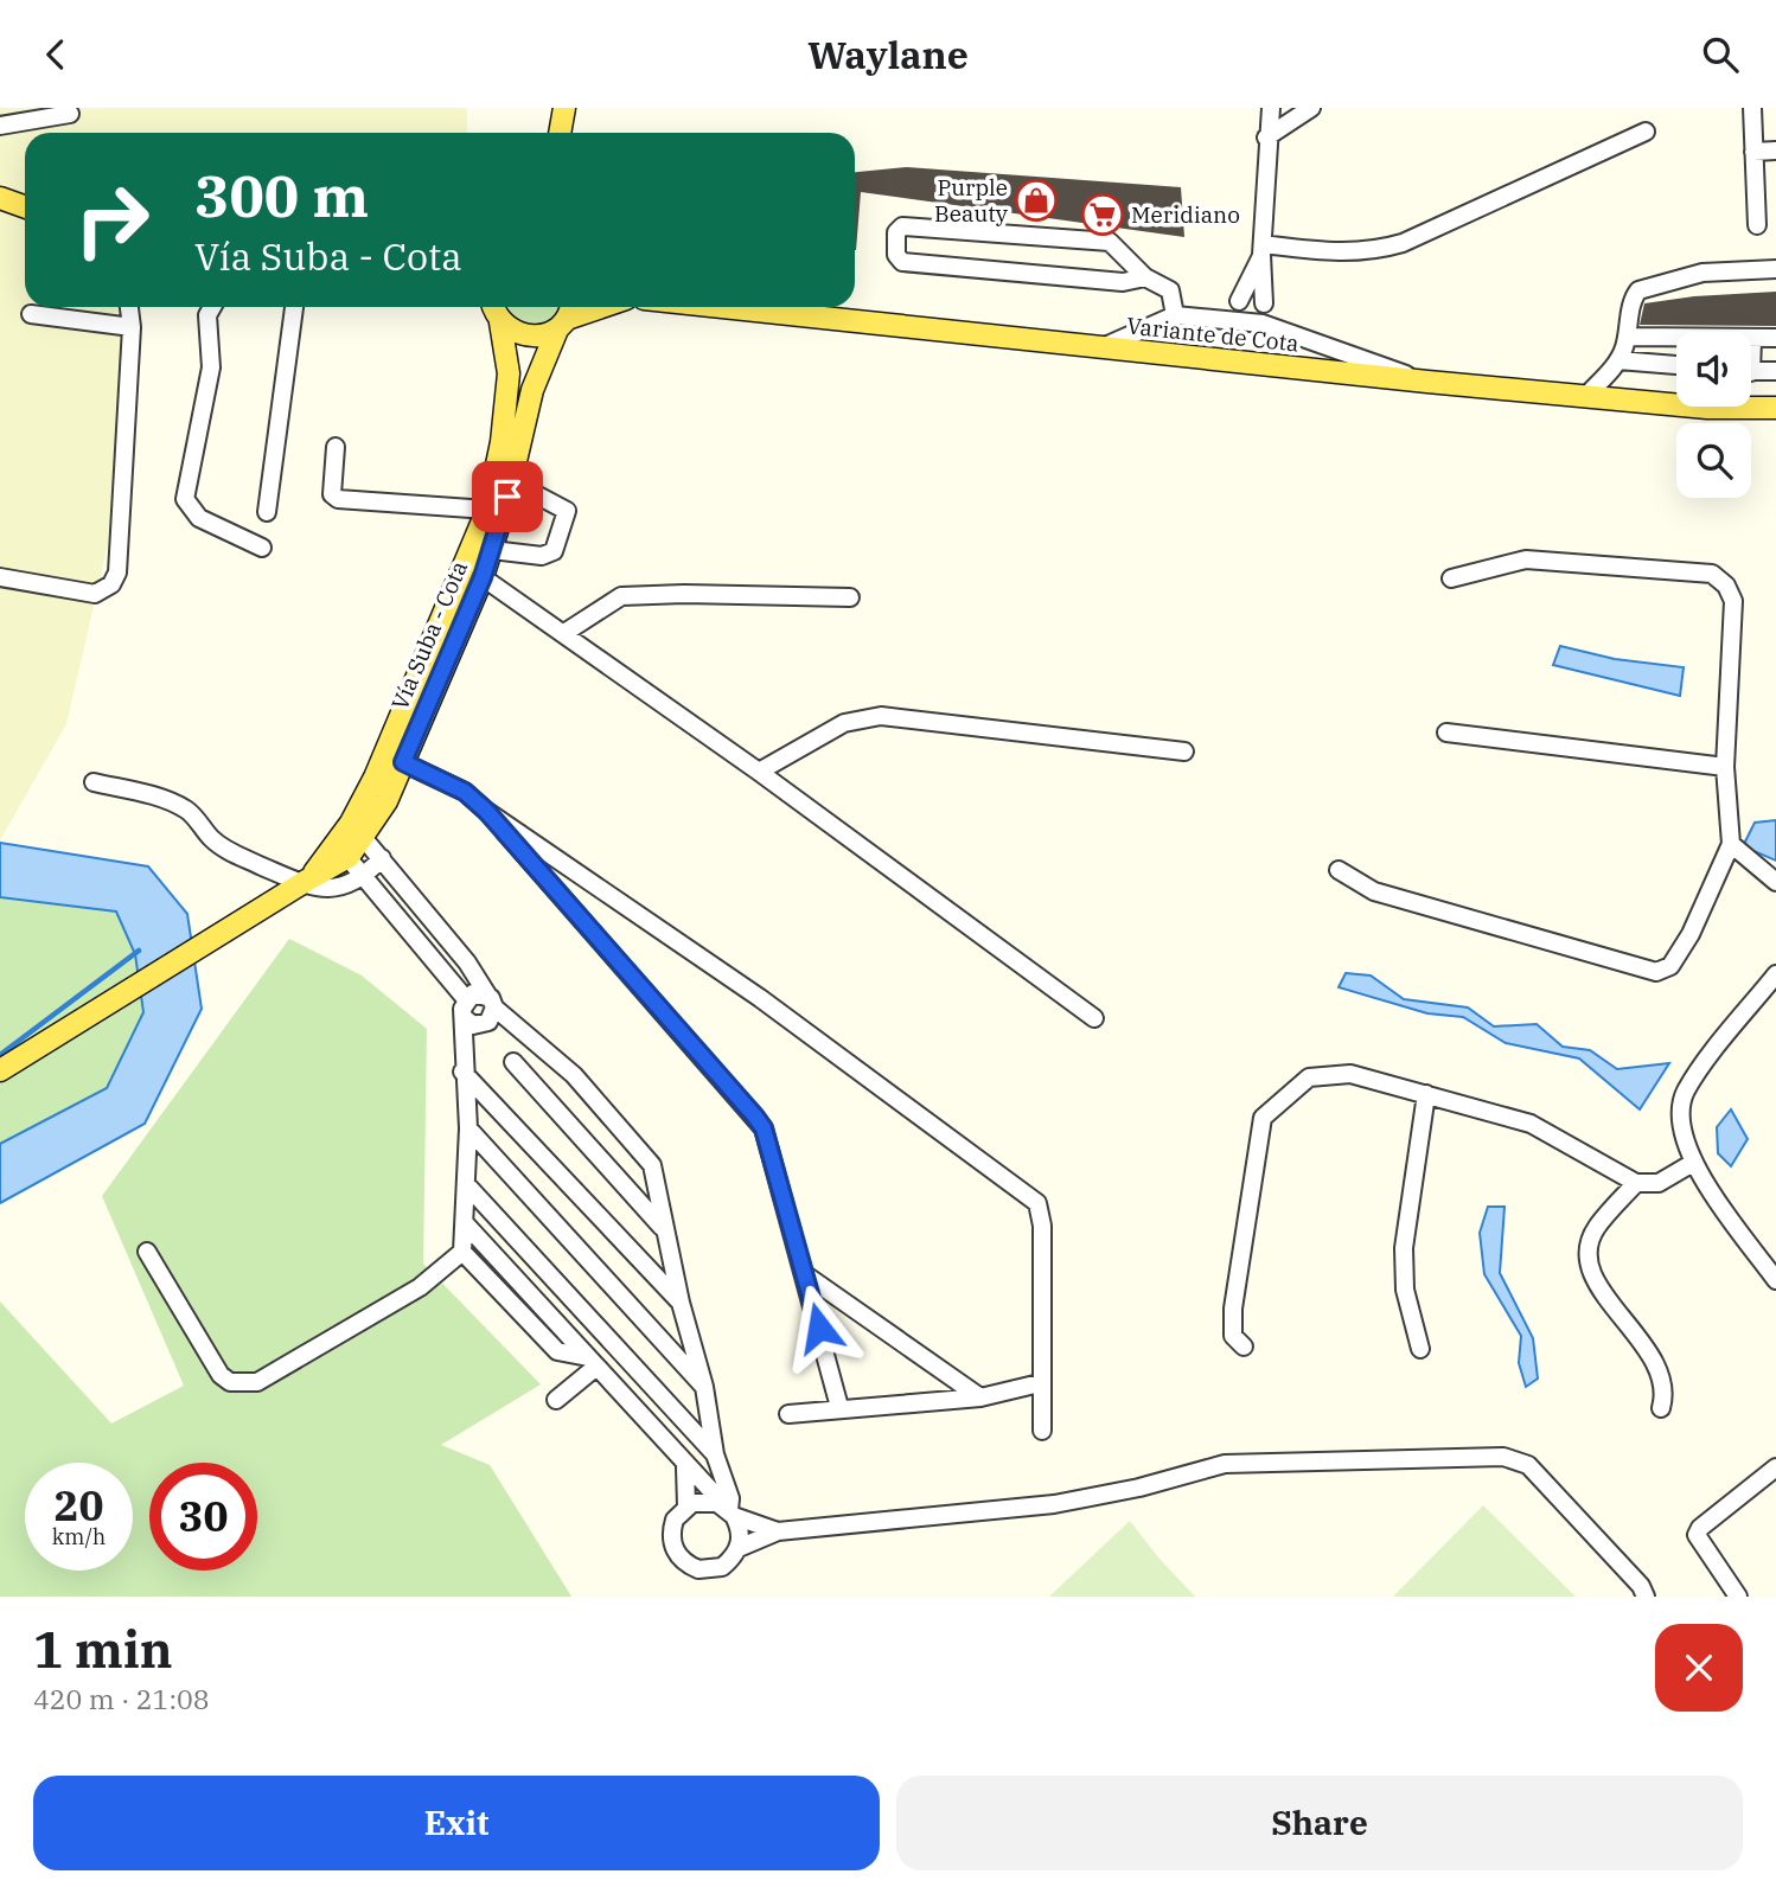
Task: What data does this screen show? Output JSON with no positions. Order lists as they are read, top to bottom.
{
  "streets": {
    "main road": ["Variante de Cota", "Vía Suba - Cota"]
  },
  "places": {
    "shop": ["Purple Beauty"],
    "supermarket": ["Meridiano"]
  },
  "page": {
    "header": "Waylane",
    "turn": ["300 m", "Vía Suba - Cota"],
    "speed": "20 km/h",
    "limit": "30",
    "heading": ["1 min", "420 m · 21:08"],
    "buttons": ["Exit", "Share"]
  }
}
